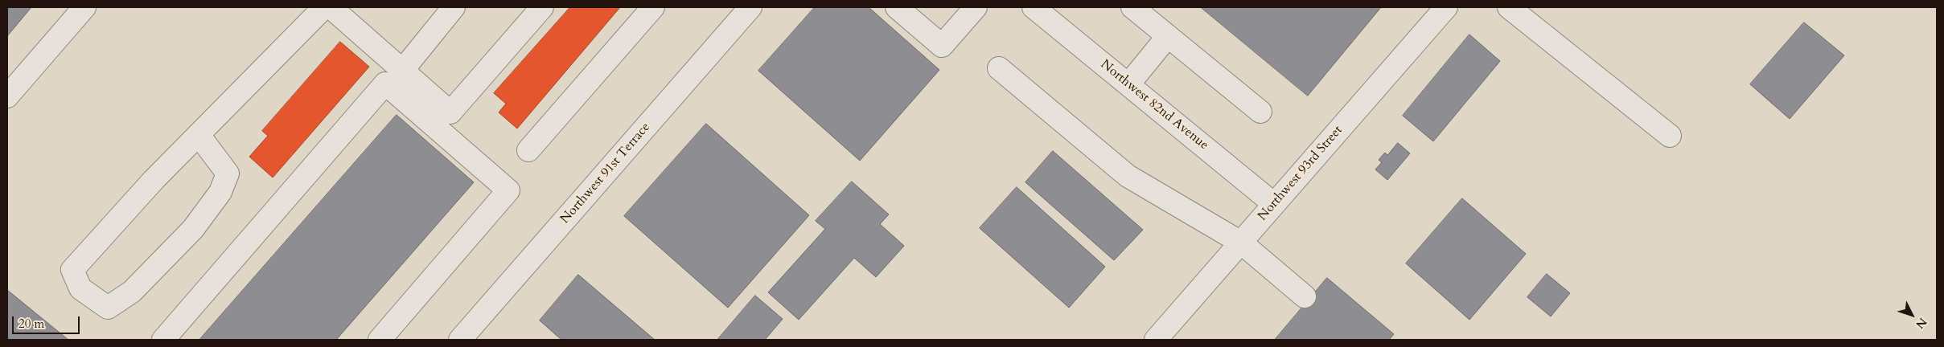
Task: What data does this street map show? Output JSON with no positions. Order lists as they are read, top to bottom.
{
  "streets": {
    "street": ["Northwest 82nd Avenue", "Northwest 91st Terrace", "Northwest 93rd Street"]
  },
  "crossings": [
    ["Northwest 82nd Avenue", "Northwest 93rd Street"]
  ],
  "scale_bar": "20 m",
  "north": "bottom right"
}
